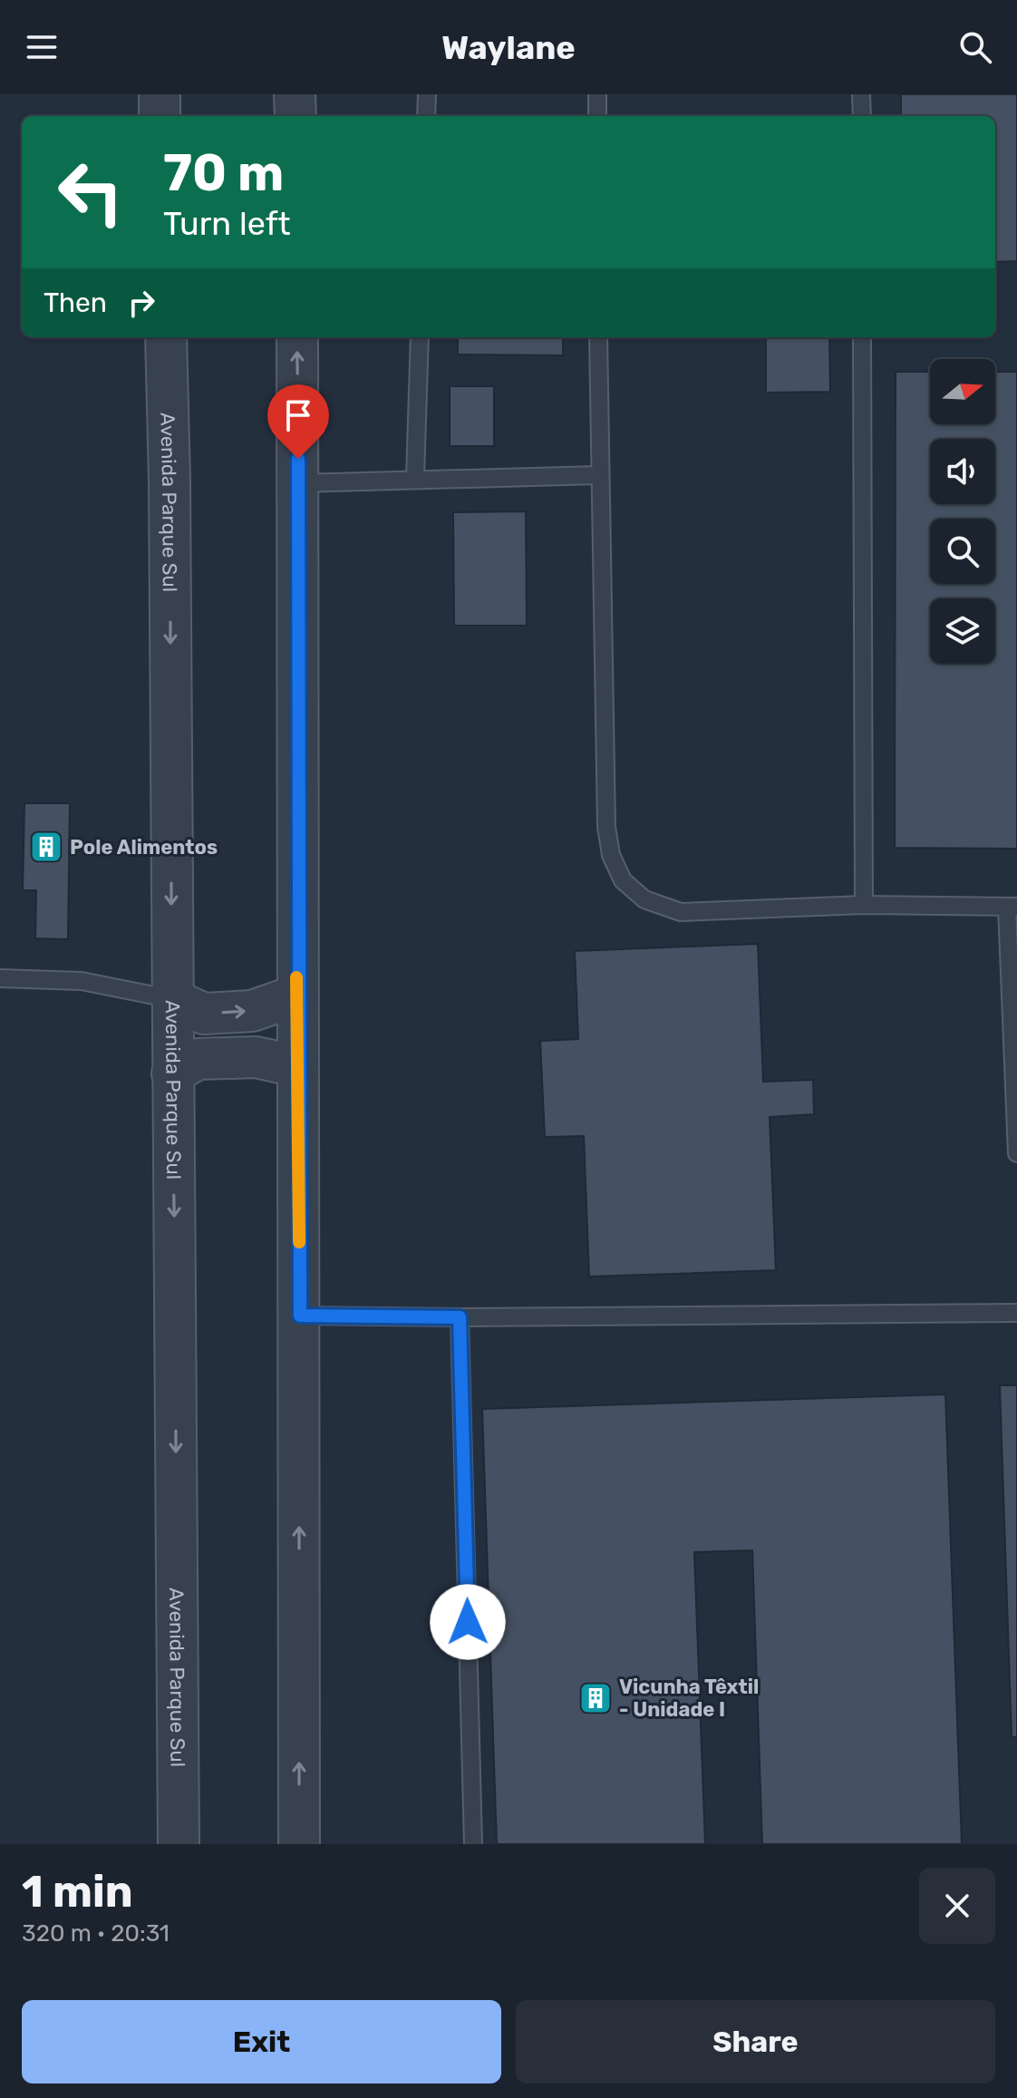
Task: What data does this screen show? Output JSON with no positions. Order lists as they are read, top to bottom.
{
  "streets": {
    "street": ["Avenida Parque Sul"]
  },
  "places": {
    "building": ["Pole Alimentos", "Vicunha Têxtil - Unidade I"]
  },
  "north": "right",
  "page": {
    "header": "Waylane",
    "turn": ["70 m", "Turn left"],
    "then": "Then",
    "heading": ["1 min", "320 m · 20:31"],
    "buttons": ["Exit", "Share"]
  }
}
